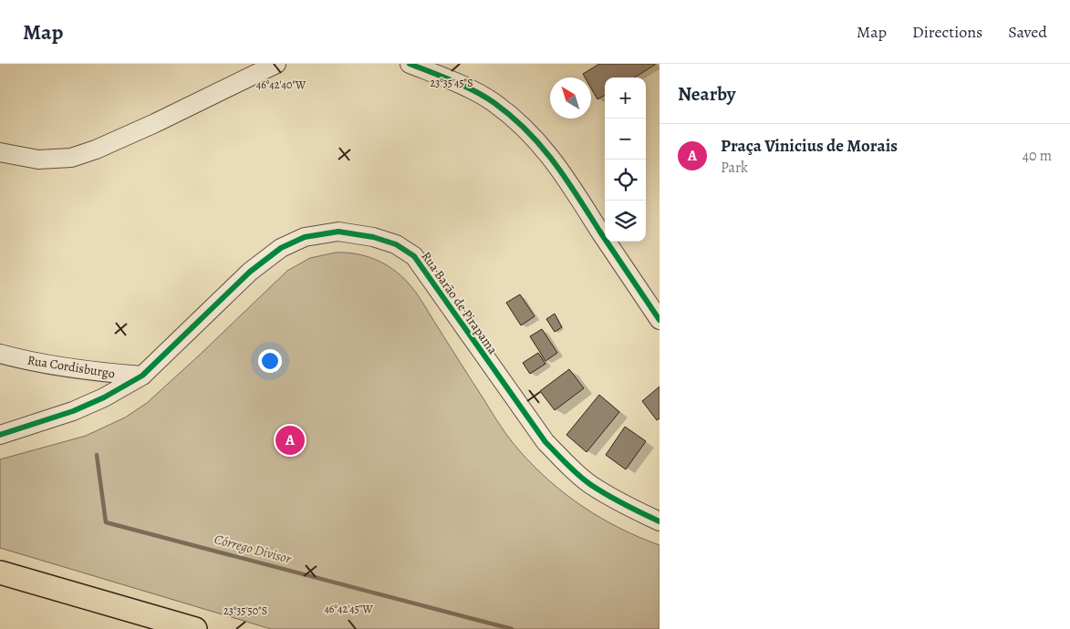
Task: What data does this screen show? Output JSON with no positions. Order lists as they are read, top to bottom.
{
  "streets": {
    "street": ["Rua Barão de Pirapama", "Rua Cordisburgo"]
  },
  "crossings": [
    ["Rua Barão de Pirapama", "Rua Cordisburgo"]
  ],
  "water": ["Córrego Divisor"],
  "north": "top left",
  "page": {
    "header": "Map",
    "nav": ["Map", "Directions", "Saved"],
    "heading": "Nearby",
    "map_buttons": ["+", "−"],
    "list": [
      {
        "mark": "A",
        "name": "Praça Vinicius de Morais",
        "note": "Park",
        "value": "40 m"
      }
    ],
    "pins": "A"
  },
  "coordinates": [
    "23°35'45\"S",
    "46°42'40\"W",
    "46°42'45\"W",
    "23°35'50\"S"
  ]
}
